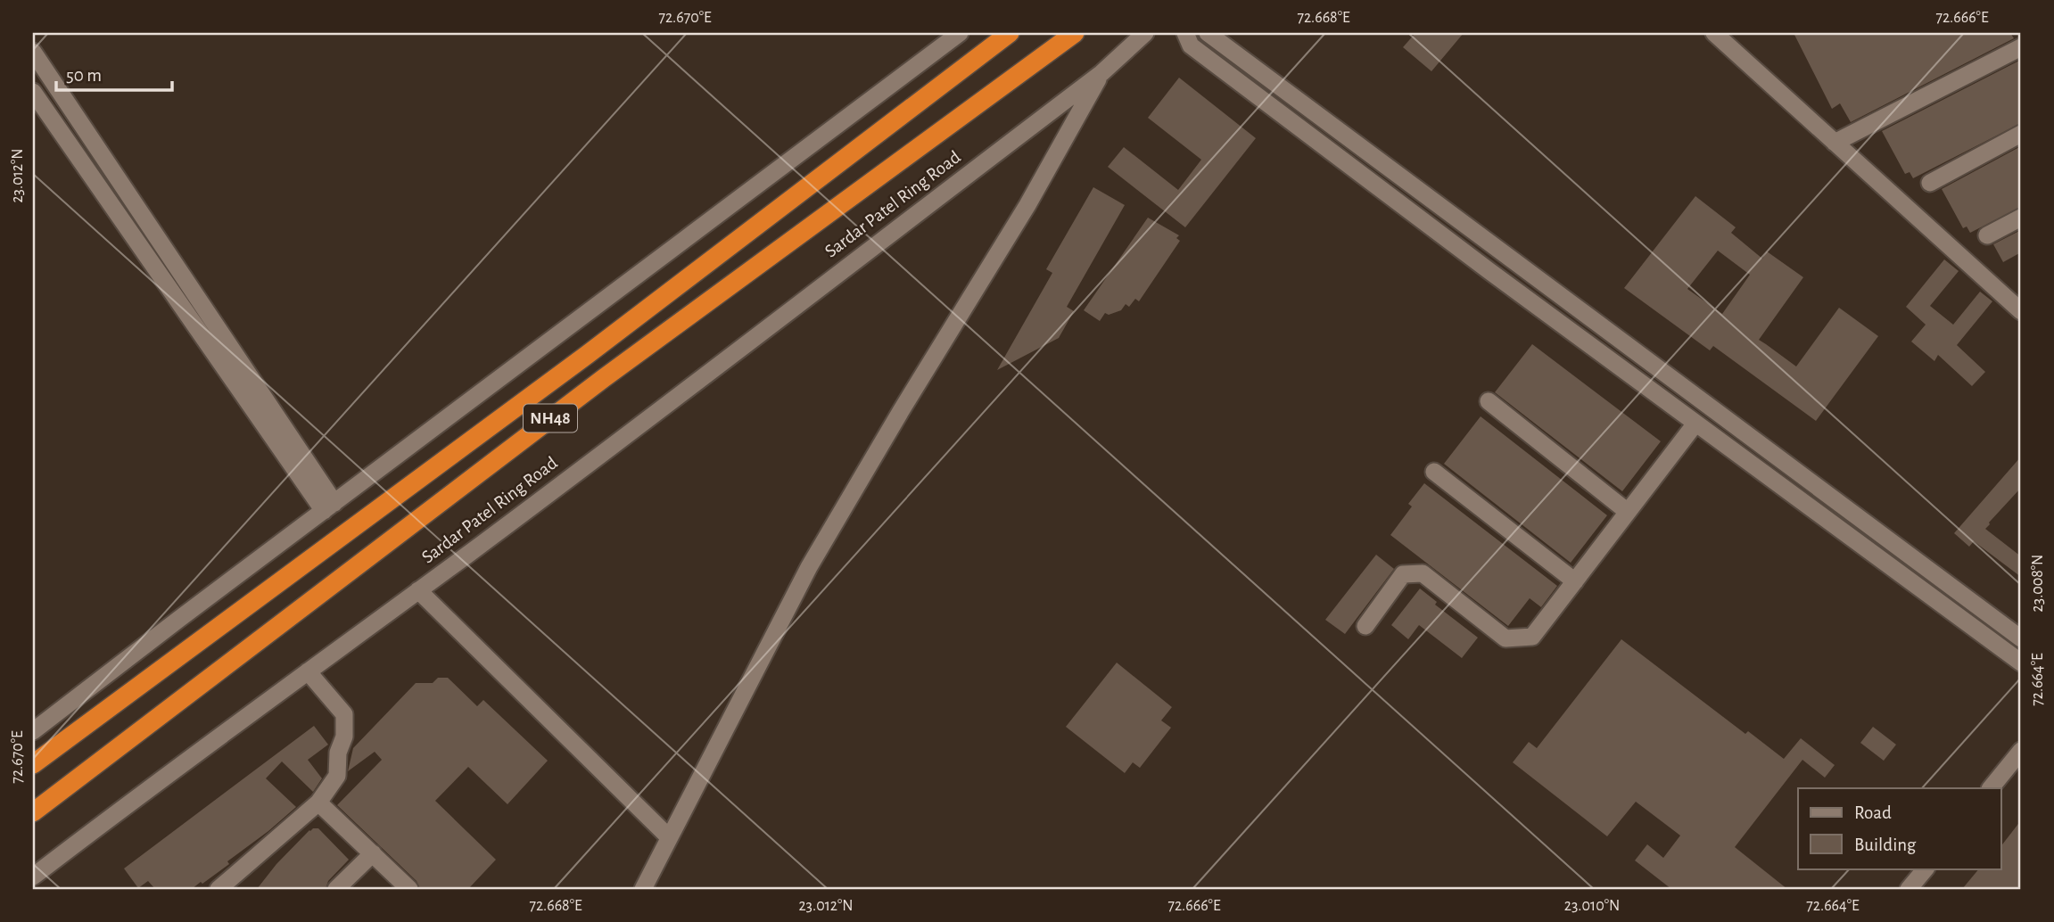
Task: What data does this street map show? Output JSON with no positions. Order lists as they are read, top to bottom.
{
  "streets": {
    "highway": ["Sardar Patel Ring Road", "NH48"]
  },
  "legend": ["Road", "Building"],
  "scale_bar": "50 m",
  "coordinates": [
    "72.670°E",
    "72.668°E",
    "72.666°E",
    "23.012°N",
    "23.008°N",
    "72.664°E",
    "23.010°N"
  ]
}
